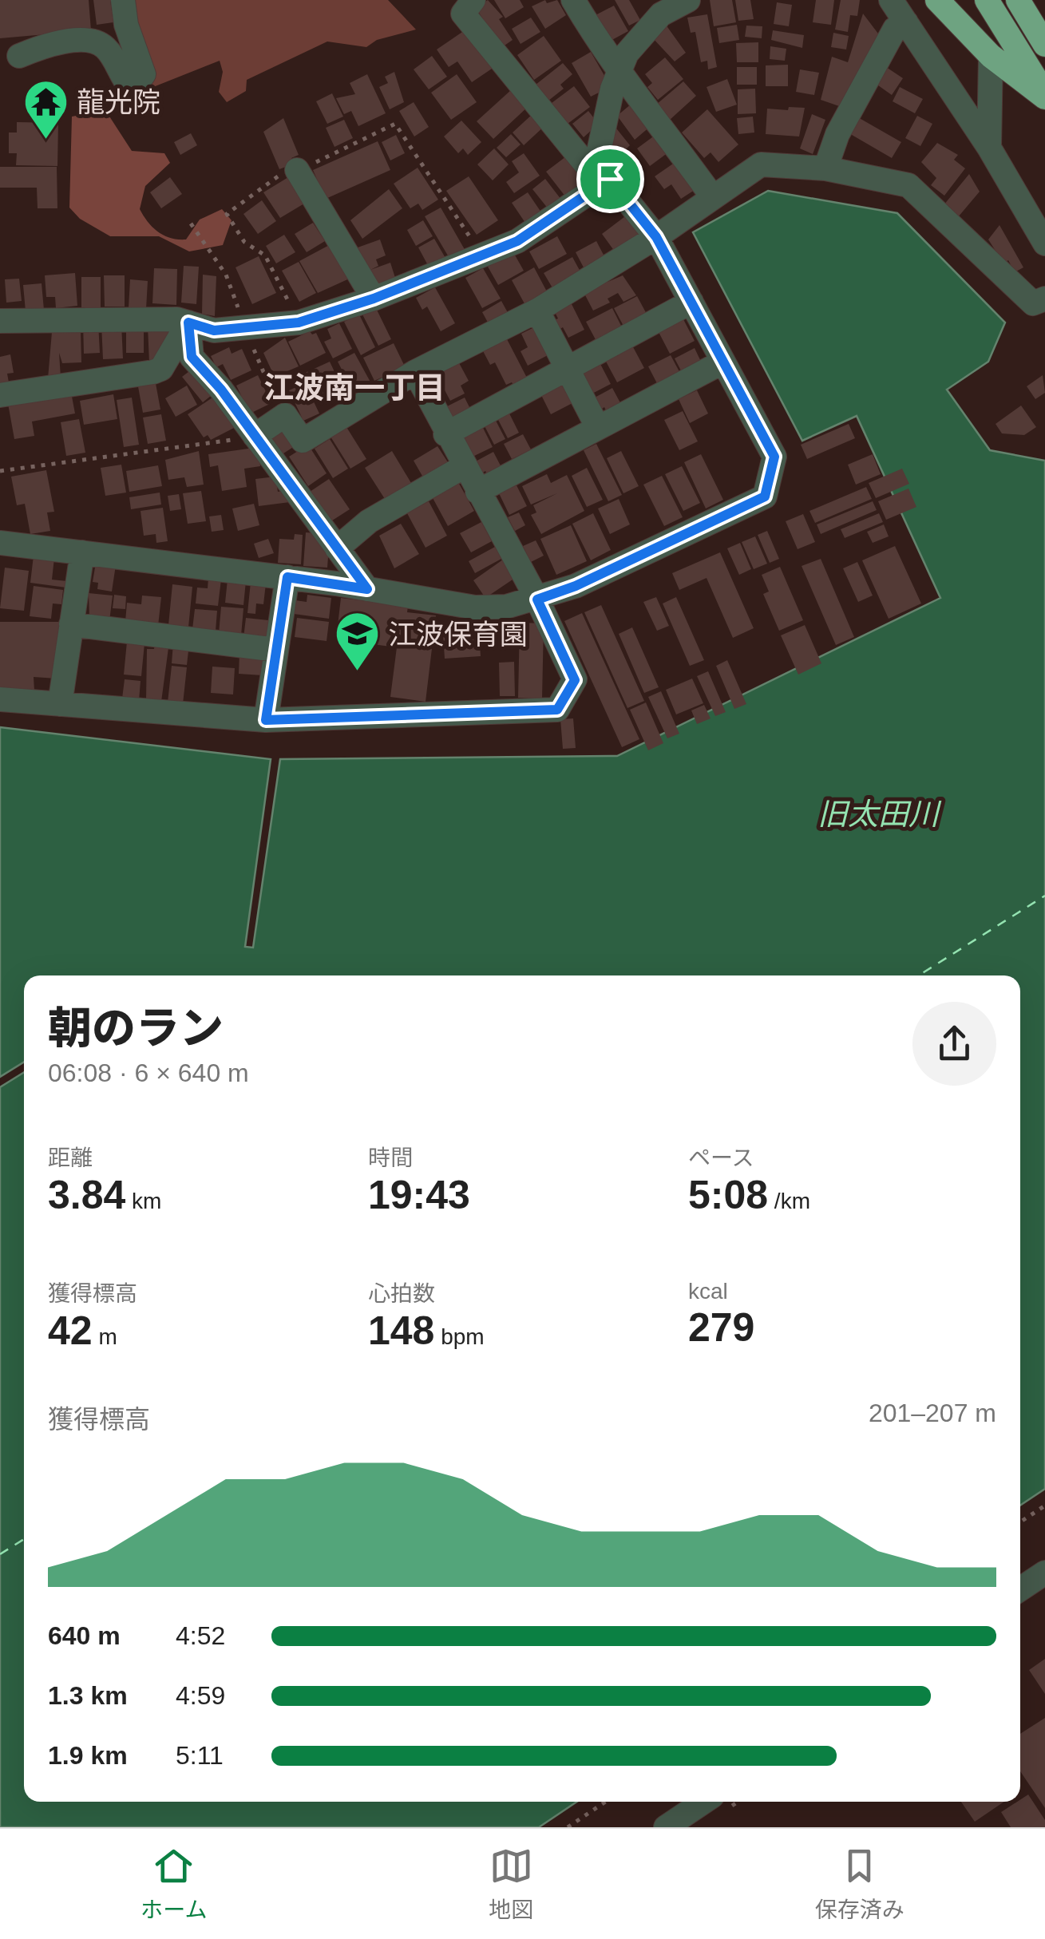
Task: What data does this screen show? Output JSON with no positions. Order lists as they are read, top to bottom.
{
  "districts": ["江波南一丁目"],
  "water": ["旧太田川"],
  "places": {
    "temple": ["龍光院"],
    "school or university": ["江波保育園"]
  },
  "page": {
    "heading": ["朝のラン", "06:08 · 6 × 640 m"],
    "stats": [
      ["距離", "3.84 km"],
      ["時間", "19:43"],
      ["ペース", "5:08 /km"],
      ["獲得標高", "42 m"],
      ["心拍数", "148 bpm"],
      ["kcal", "279"]
    ],
    "chart": ["獲得標高", "201–207 m"],
    "list": [
      {
        "name": "640 m",
        "note": "4:52"
      },
      {
        "name": "1.3 km",
        "note": "4:59"
      },
      {
        "name": "1.9 km",
        "note": "5:11"
      }
    ],
    "tabs": ["ホーム", "地図", "保存済み"]
  }
}
